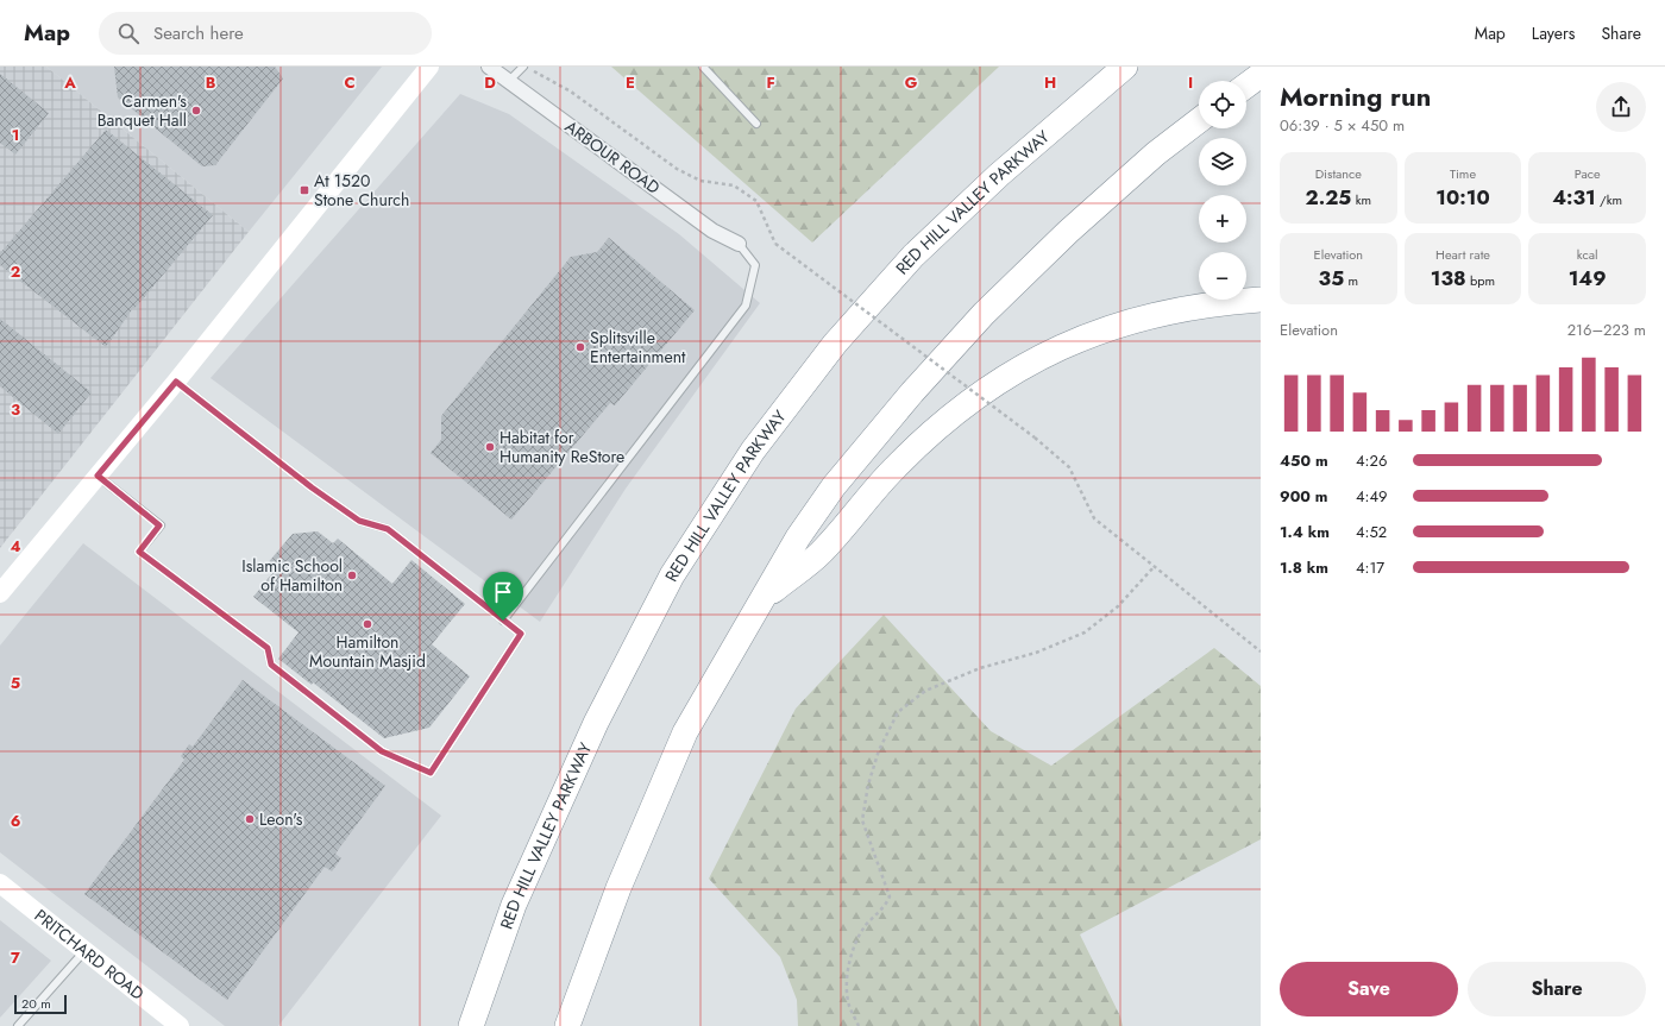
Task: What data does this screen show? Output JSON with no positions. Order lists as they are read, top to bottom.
{
  "streets": {
    "highway": ["RED HILL VALLEY PARKWAY"],
    "main road": ["PRITCHARD ROAD"],
    "street": ["ARBOUR ROAD"]
  },
  "places": {
    "other": [
      "Carmen's Banquet Hall",
      "Splitsville Entertainment",
      "Habitat for Humanity ReStore",
      "Islamic School of Hamilton",
      "Hamilton Mountain Masjid",
      "Leon's"
    ],
    "transit": ["At 1520 Stone Church"]
  },
  "scale_bar": "20 m",
  "page": {
    "header": "Map",
    "search": "Search here",
    "nav": ["Map", "Layers", "Share"],
    "heading": ["Morning run", "06:39 · 5 × 450 m"],
    "map_buttons": ["+", "−"],
    "stats": [
      ["Distance", "2.25 km"],
      ["Time", "10:10"],
      ["Pace", "4:31 /km"],
      ["Elevation", "35 m"],
      ["Heart rate", "138 bpm"],
      ["kcal", "149"]
    ],
    "chart": ["Elevation", "216–223 m"],
    "list": [
      {
        "name": "450 m",
        "note": "4:26"
      },
      {
        "name": "900 m",
        "note": "4:49"
      },
      {
        "name": "1.4 km",
        "note": "4:52"
      },
      {
        "name": "1.8 km",
        "note": "4:17"
      }
    ],
    "buttons": ["Save", "Share"],
    "scale": "20 m"
  },
  "grid": {
    "columns": [
      "A",
      "B",
      "C",
      "D",
      "E",
      "F",
      "G",
      "H",
      "I"
    ],
    "rows": [
      "1",
      "2",
      "3",
      "4",
      "5",
      "6",
      "7"
    ]
  }
}
